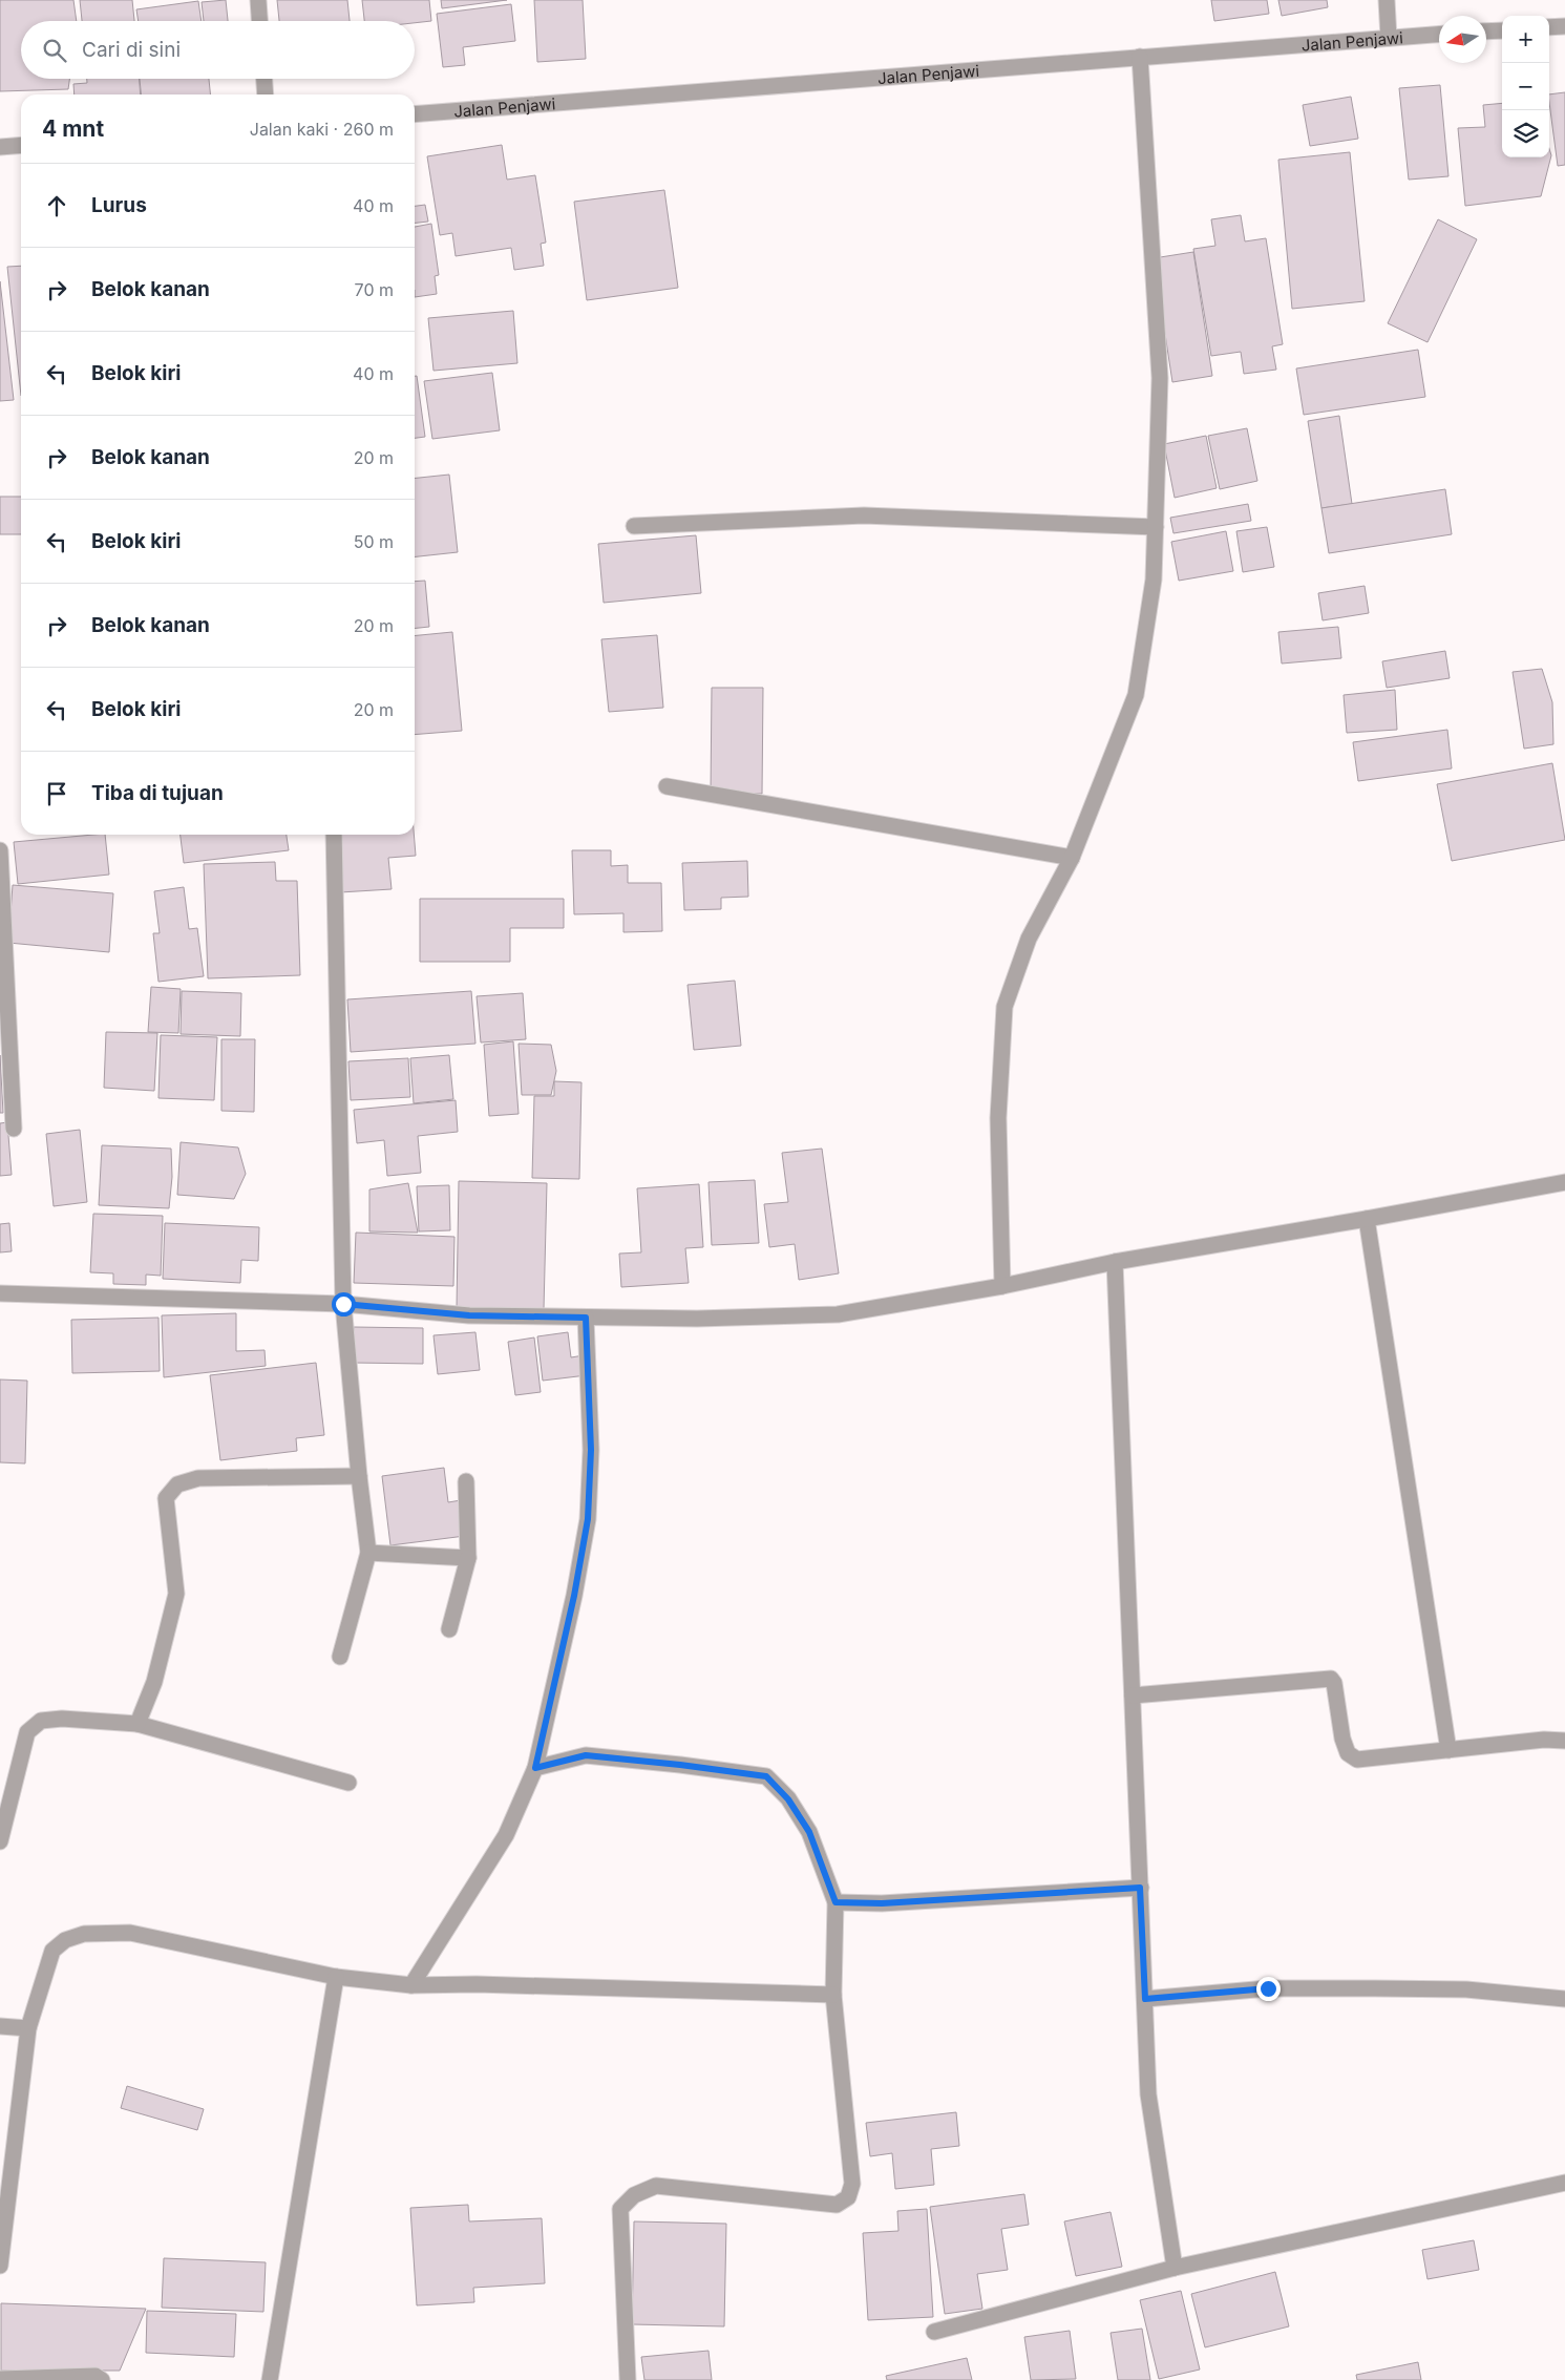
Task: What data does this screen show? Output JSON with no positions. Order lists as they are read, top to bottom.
{
  "streets": {
    "street": ["Jalan Penjawi"]
  },
  "north": "left",
  "page": {
    "map_buttons": ["+", "−"],
    "search": "Cari di sini",
    "heading": ["4 mnt", "Jalan kaki · 260 m"],
    "list": [
      ["Lurus", "40 m"],
      ["Belok kanan", "70 m"],
      ["Belok kiri", "40 m"],
      ["Belok kanan", "20 m"],
      ["Belok kiri", "50 m"],
      ["Belok kanan", "20 m"],
      ["Belok kiri", "20 m"],
      "Tiba di tujuan"
    ]
  }
}
